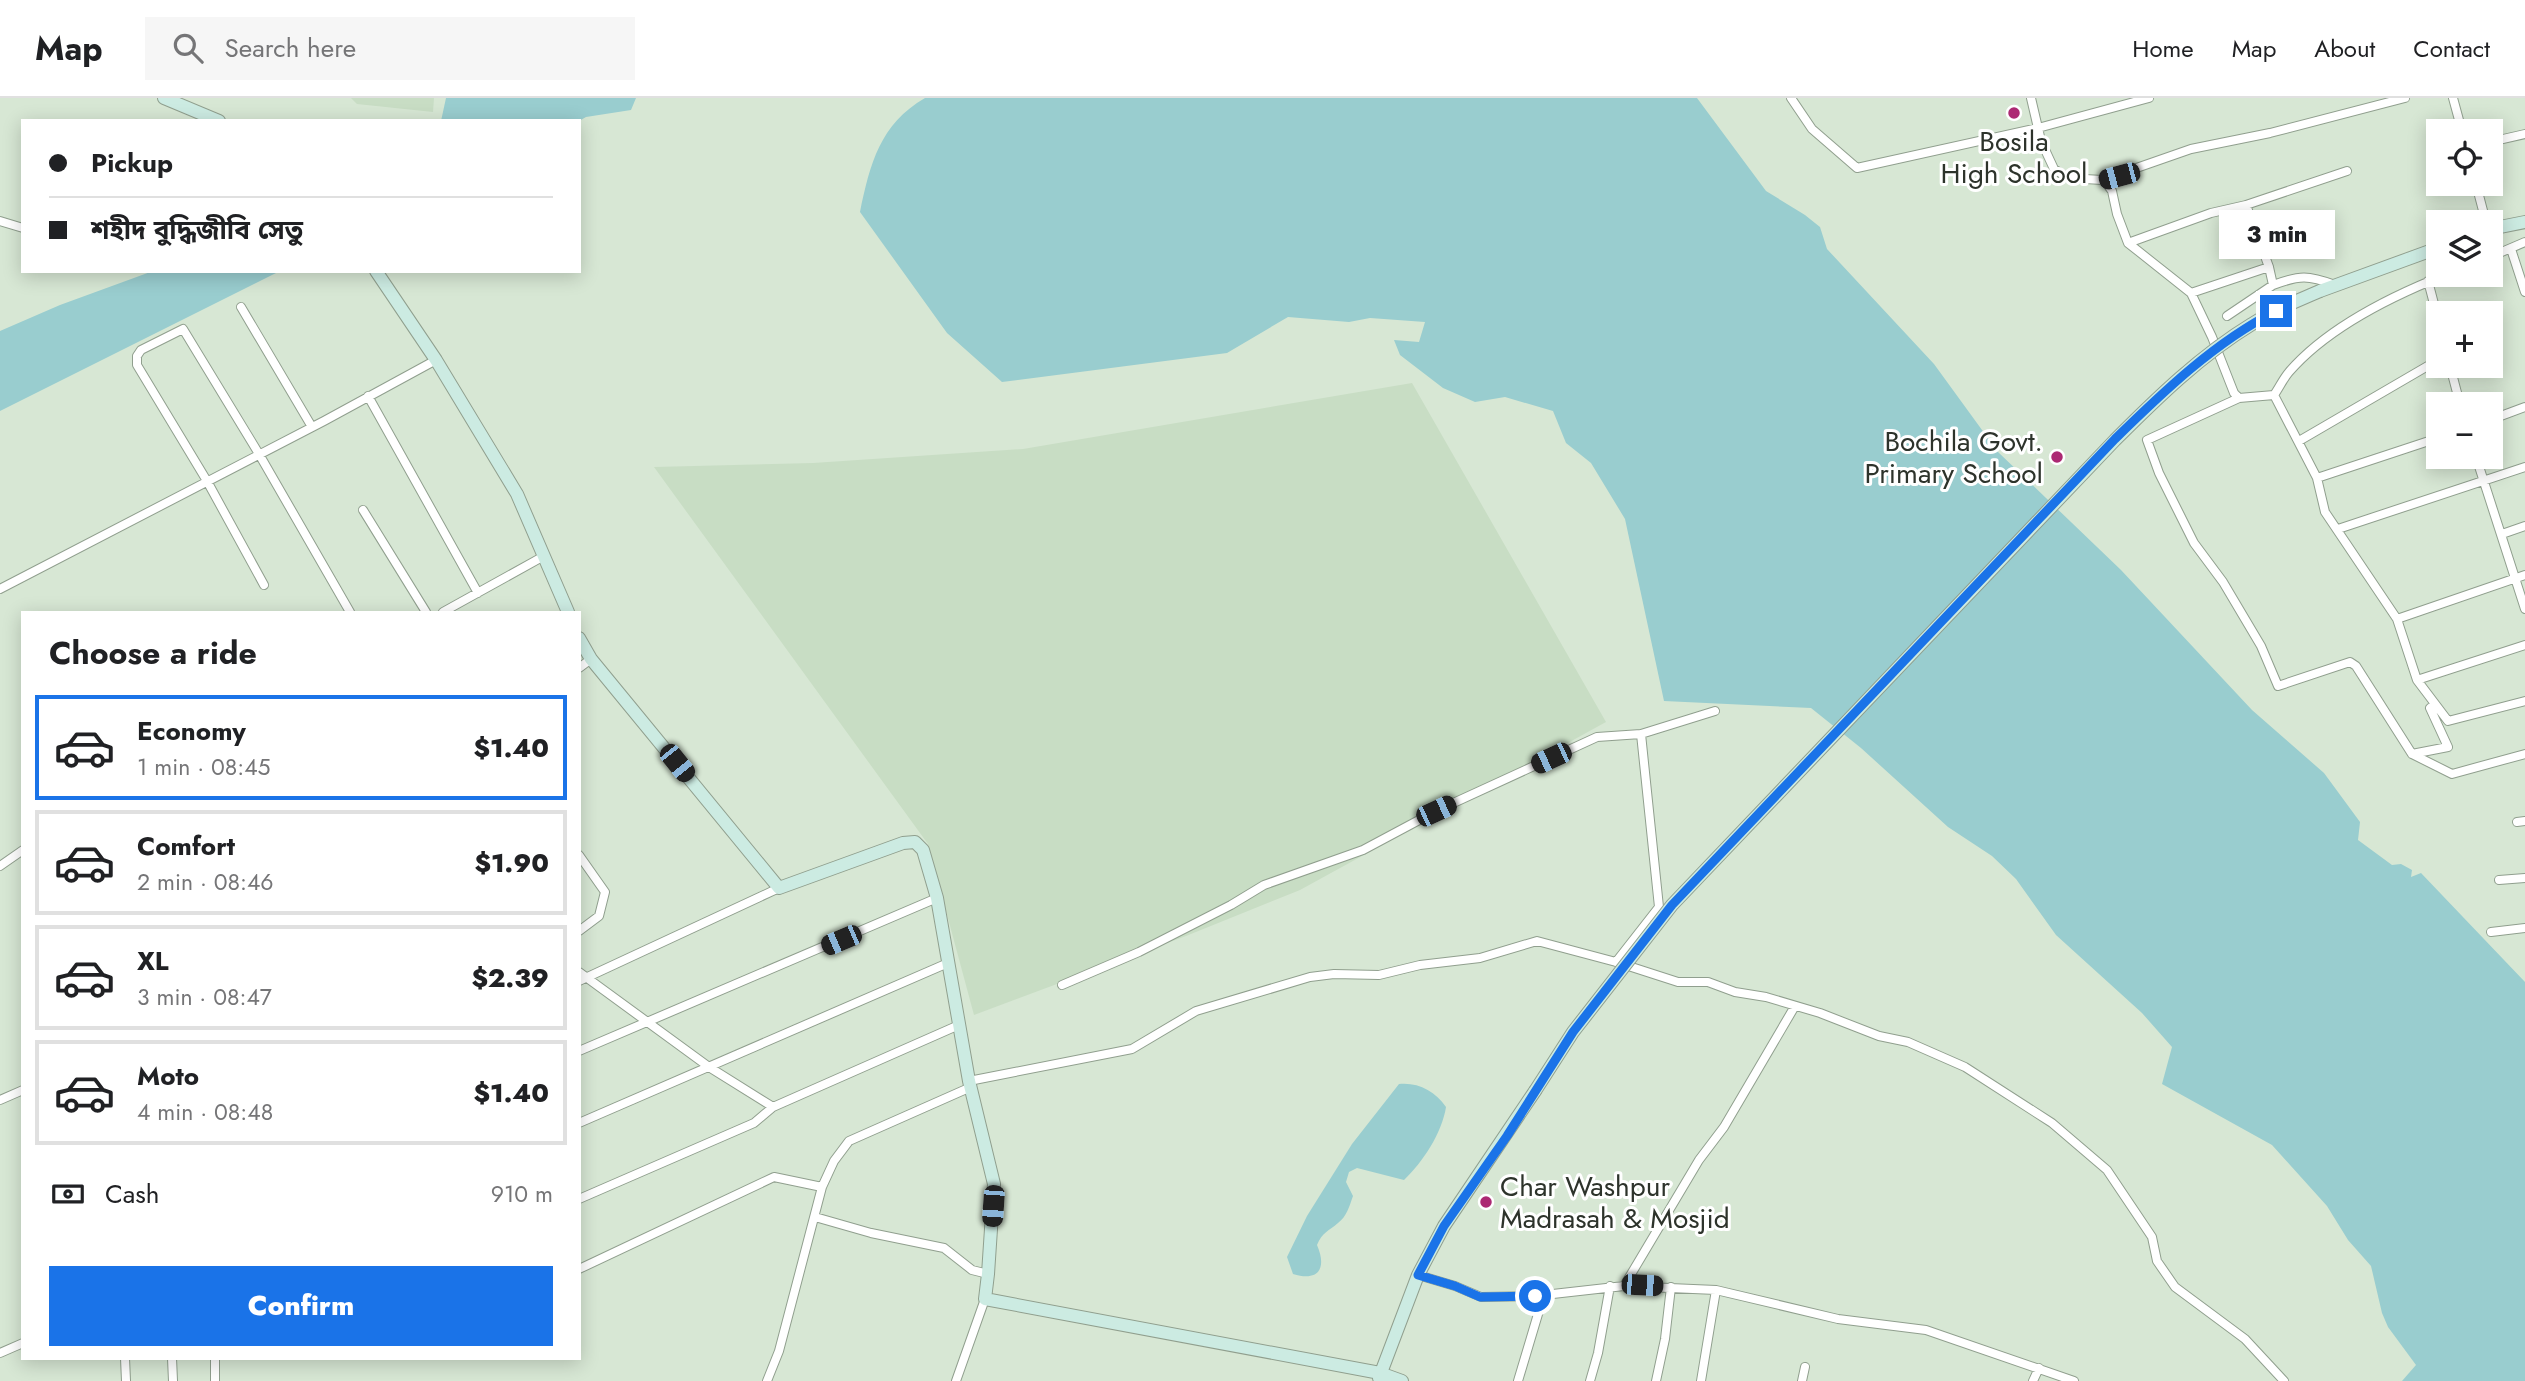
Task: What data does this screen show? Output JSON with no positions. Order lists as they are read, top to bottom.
{
  "places": ["Bosila High School", "Bochila Govt. Primary School", "Char Washpur Madrasah & Mosjid"],
  "page": {
    "header": "Map",
    "search": "Search here",
    "nav": [
      "Home",
      "Map",
      "About",
      "Contact"
    ],
    "map_buttons": ["+", "−"],
    "banner": ["Pickup", "শহীদ বুদ্ধিজীবি সেতু"],
    "bubble": "3 min",
    "heading": "Choose a ride",
    "list": [
      {
        "name": "Economy",
        "note": "1 min · 08:45",
        "value": "$1.40"
      },
      {
        "name": "Comfort",
        "note": "2 min · 08:46",
        "value": "$1.90"
      },
      {
        "name": "XL",
        "note": "3 min · 08:47",
        "value": "$2.39"
      },
      {
        "name": "Moto",
        "note": "4 min · 08:48",
        "value": "$1.40"
      }
    ],
    "pay": ["Cash", "910 m"],
    "buttons": "Confirm"
  }
}
